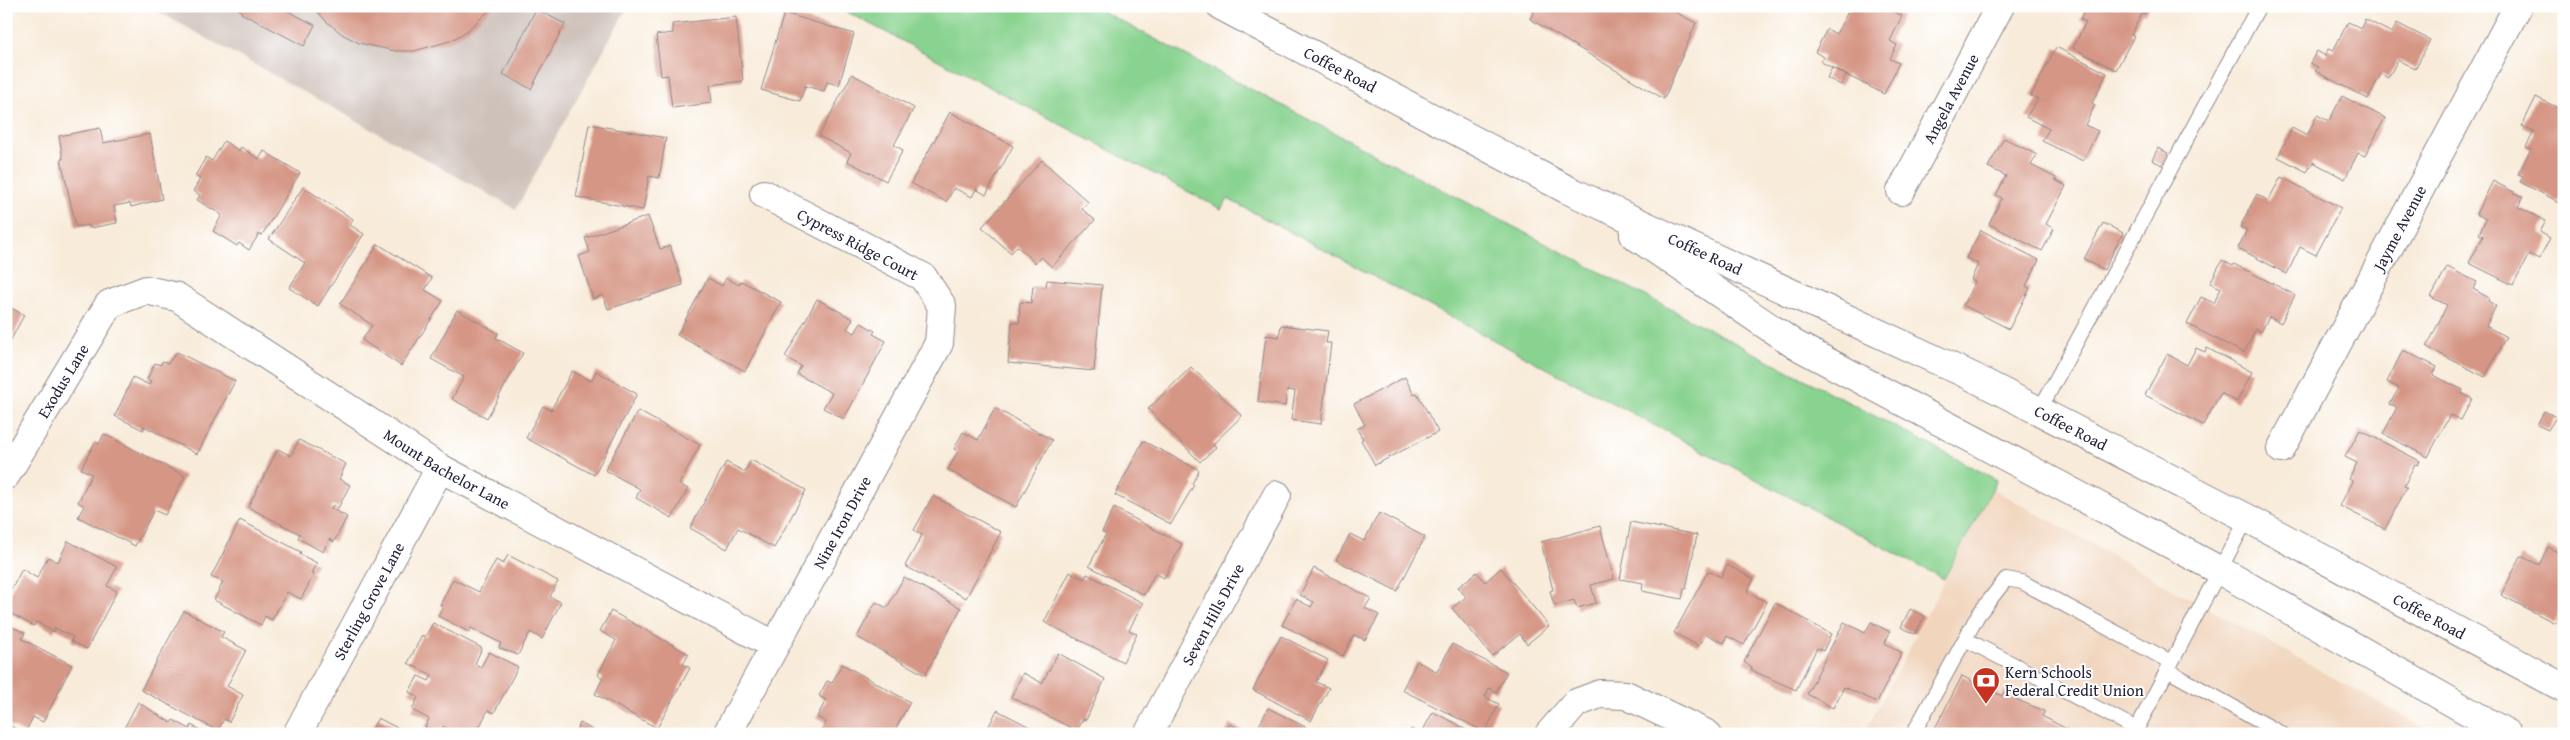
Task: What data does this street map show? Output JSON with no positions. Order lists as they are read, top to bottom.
{
  "streets": {
    "street": [
      "Coffee Road",
      "Angela Avenue",
      "Jayme Avenue",
      "Cypress Ridge Court",
      "Exodus Lane",
      "Mount Bachelor Lane",
      "Nine Iron Drive",
      "Sterling Grove Lane",
      "Seven Hills Drive"
    ]
  },
  "crossings": [
    ["Cypress Ridge Court", "Nine Iron Drive"],
    ["Exodus Lane", "Mount Bachelor Lane"],
    ["Mount Bachelor Lane", "Nine Iron Drive"],
    ["Mount Bachelor Lane", "Sterling Grove Lane"]
  ],
  "places": {
    "bank": ["Kern Schools Federal Credit Union"]
  }
}
